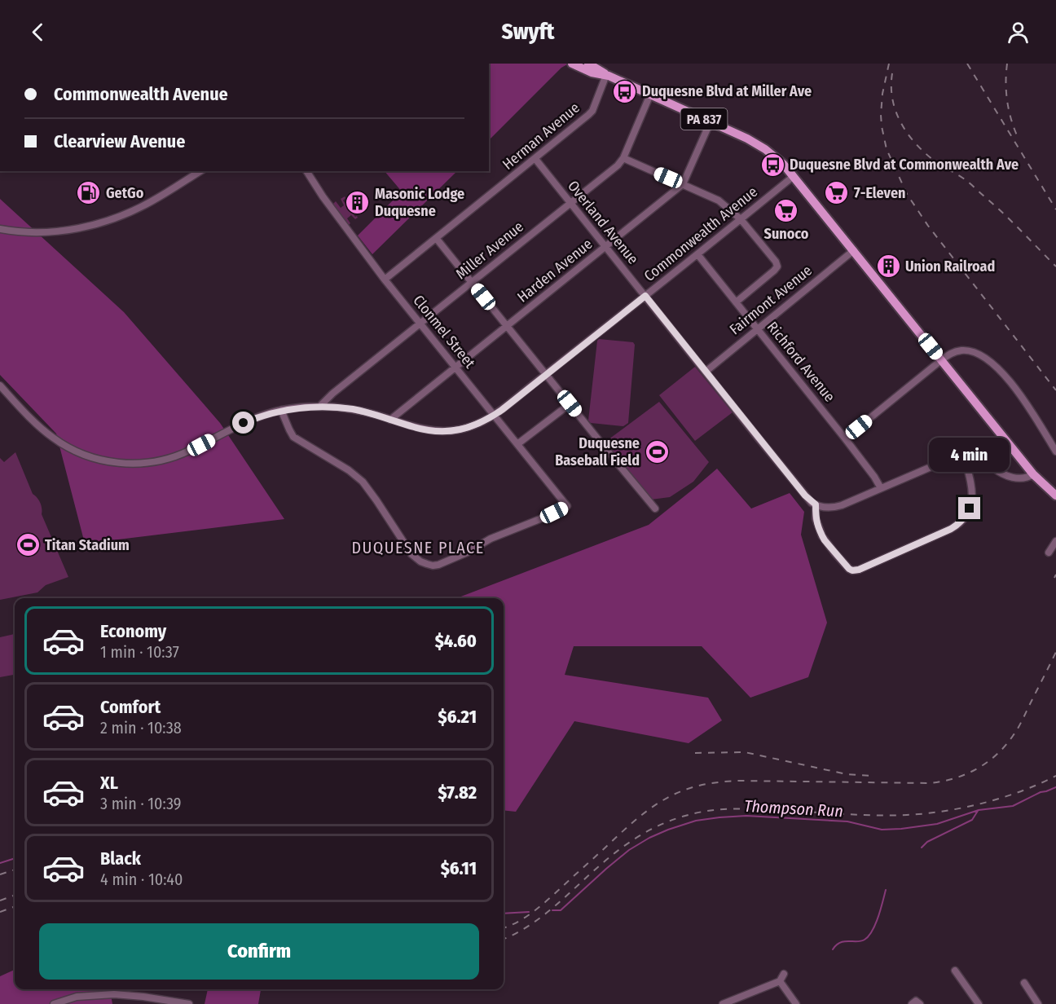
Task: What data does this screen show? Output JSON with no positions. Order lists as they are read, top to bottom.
{
  "streets": {
    "main road": ["PA 837"],
    "street": [
      "Herman Avenue",
      "Overland Avenue",
      "Commonwealth Avenue",
      "Miller Avenue",
      "Harden Avenue",
      "Fairmont Avenue",
      "Clonmel Street",
      "Richford Avenue"
    ]
  },
  "crossings": [
    ["PA 837", "Herman Avenue"],
    ["PA 837", "Commonwealth Avenue"],
    ["PA 837", "Miller Avenue"],
    ["PA 837", "Harden Avenue"],
    ["PA 837", "Fairmont Avenue"],
    ["Herman Avenue", "Overland Avenue"],
    ["Herman Avenue", "Clonmel Street"],
    ["Overland Avenue", "Commonwealth Avenue"],
    ["Overland Avenue", "Miller Avenue"],
    ["Overland Avenue", "Harden Avenue"],
    ["Overland Avenue", "Fairmont Avenue"],
    ["Commonwealth Avenue", "Miller Avenue"],
    ["Commonwealth Avenue", "Harden Avenue"],
    ["Commonwealth Avenue", "Clonmel Street"],
    ["Commonwealth Avenue", "Richford Avenue"],
    ["Miller Avenue", "Clonmel Street"],
    ["Harden Avenue", "Clonmel Street"],
    ["Fairmont Avenue", "Richford Avenue"]
  ],
  "districts": ["DUQUESNE PLACE"],
  "water": ["Thompson Run"],
  "places": {
    "bus stop": ["Duquesne Blvd at Miller Ave", "Duquesne Blvd at Commonwealth Ave"],
    "fuel station": ["GetGo"],
    "supermarket": ["7-Eleven", "Sunoco"],
    "building": ["Masonic Lodge Duquesne", "Union Railroad"],
    "sports": ["Duquesne Baseball Field", "Titan Stadium"]
  },
  "page": {
    "header": "Swyft",
    "banner": ["Commonwealth Avenue", "Clearview Avenue"],
    "bubble": "4 min",
    "list": [
      {
        "name": "Economy",
        "note": "1 min · 10:37",
        "value": "$4.60"
      },
      {
        "name": "Comfort",
        "note": "2 min · 10:38",
        "value": "$6.21"
      },
      {
        "name": "XL",
        "note": "3 min · 10:39",
        "value": "$7.82"
      },
      {
        "name": "Black",
        "note": "4 min · 10:40",
        "value": "$6.11"
      }
    ],
    "buttons": "Confirm"
  }
}
